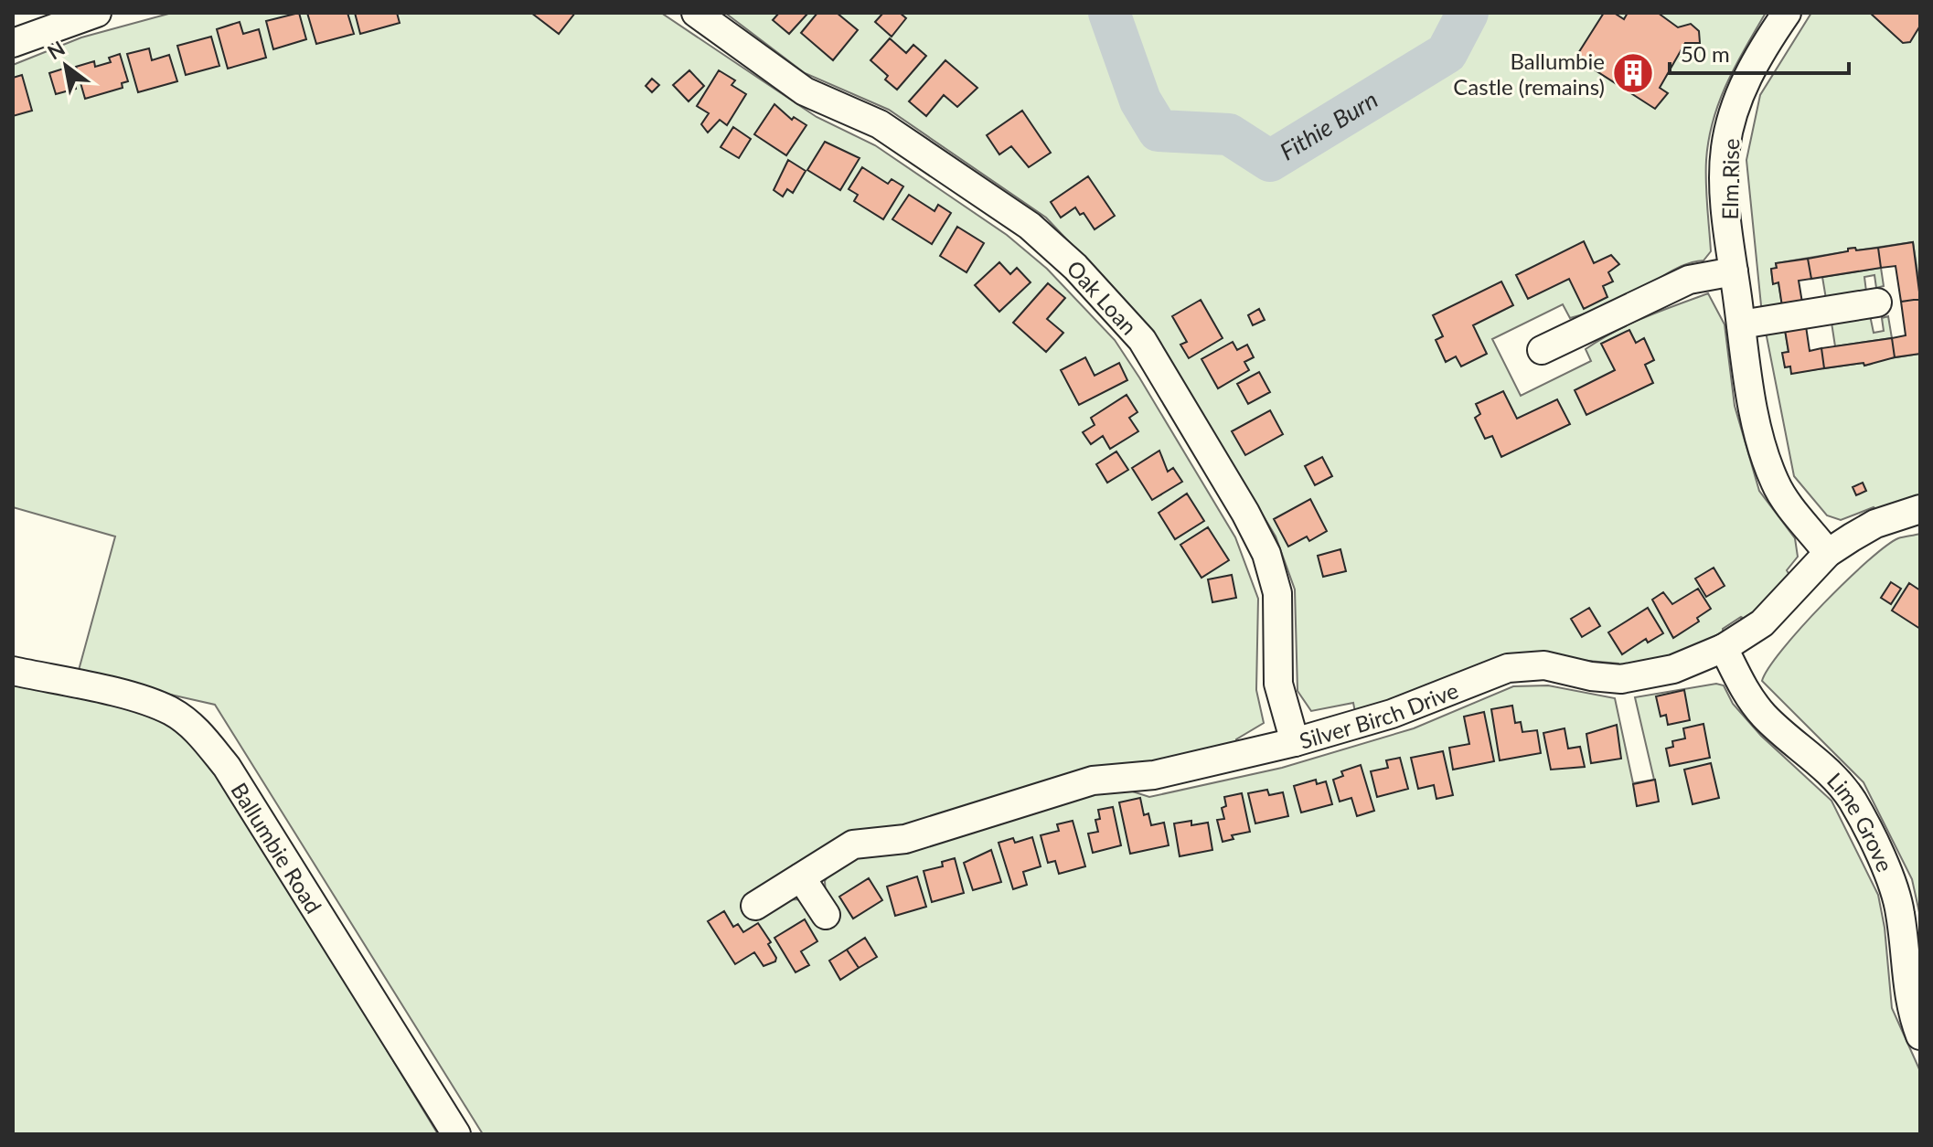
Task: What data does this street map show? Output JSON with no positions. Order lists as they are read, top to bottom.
{
  "streets": {
    "street": [
      "Elm Rise",
      "Oak Loan",
      "Silver Birch Drive",
      "Lime Grove",
      "Ballumbie Road"
    ]
  },
  "crossings": [
    ["Elm Rise", "Silver Birch Drive"],
    ["Oak Loan", "Silver Birch Drive"],
    ["Silver Birch Drive", "Lime Grove"]
  ],
  "water": ["Fithie Burn"],
  "places": {
    "building": ["Ballumbie Castle (remains)"]
  },
  "scale_bar": "50 m",
  "north": "top left"
}
